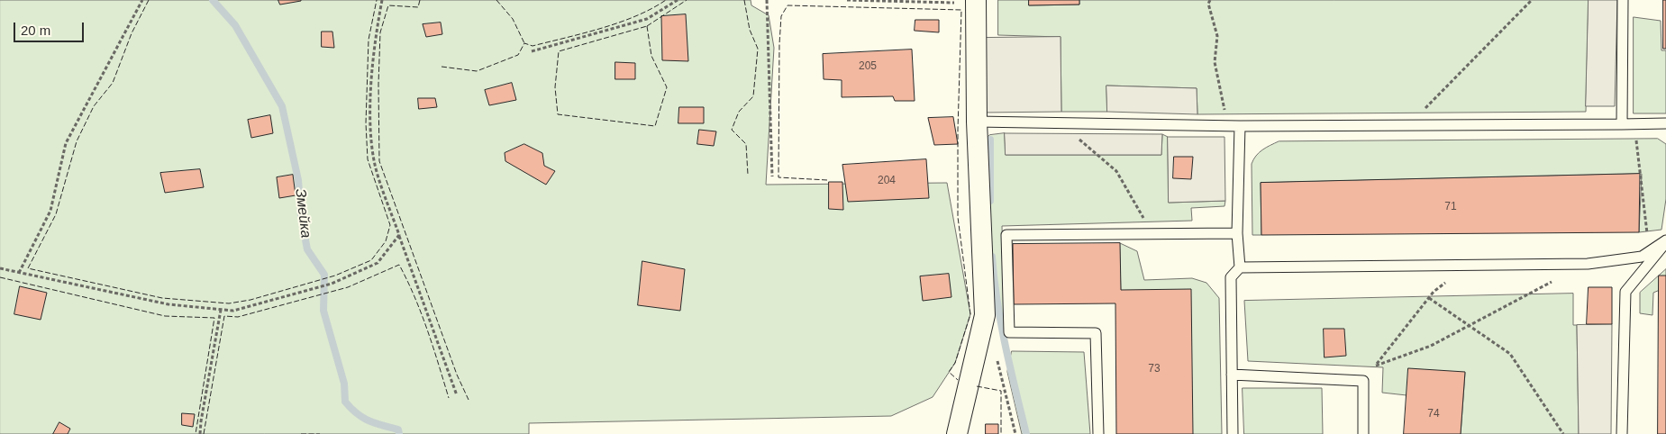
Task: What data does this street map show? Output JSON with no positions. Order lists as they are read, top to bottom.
{
  "water": ["Змейка"],
  "house_numbers": [
    "205",
    "204",
    "71",
    "73",
    "74"
  ],
  "scale_bar": "20 m"
}
